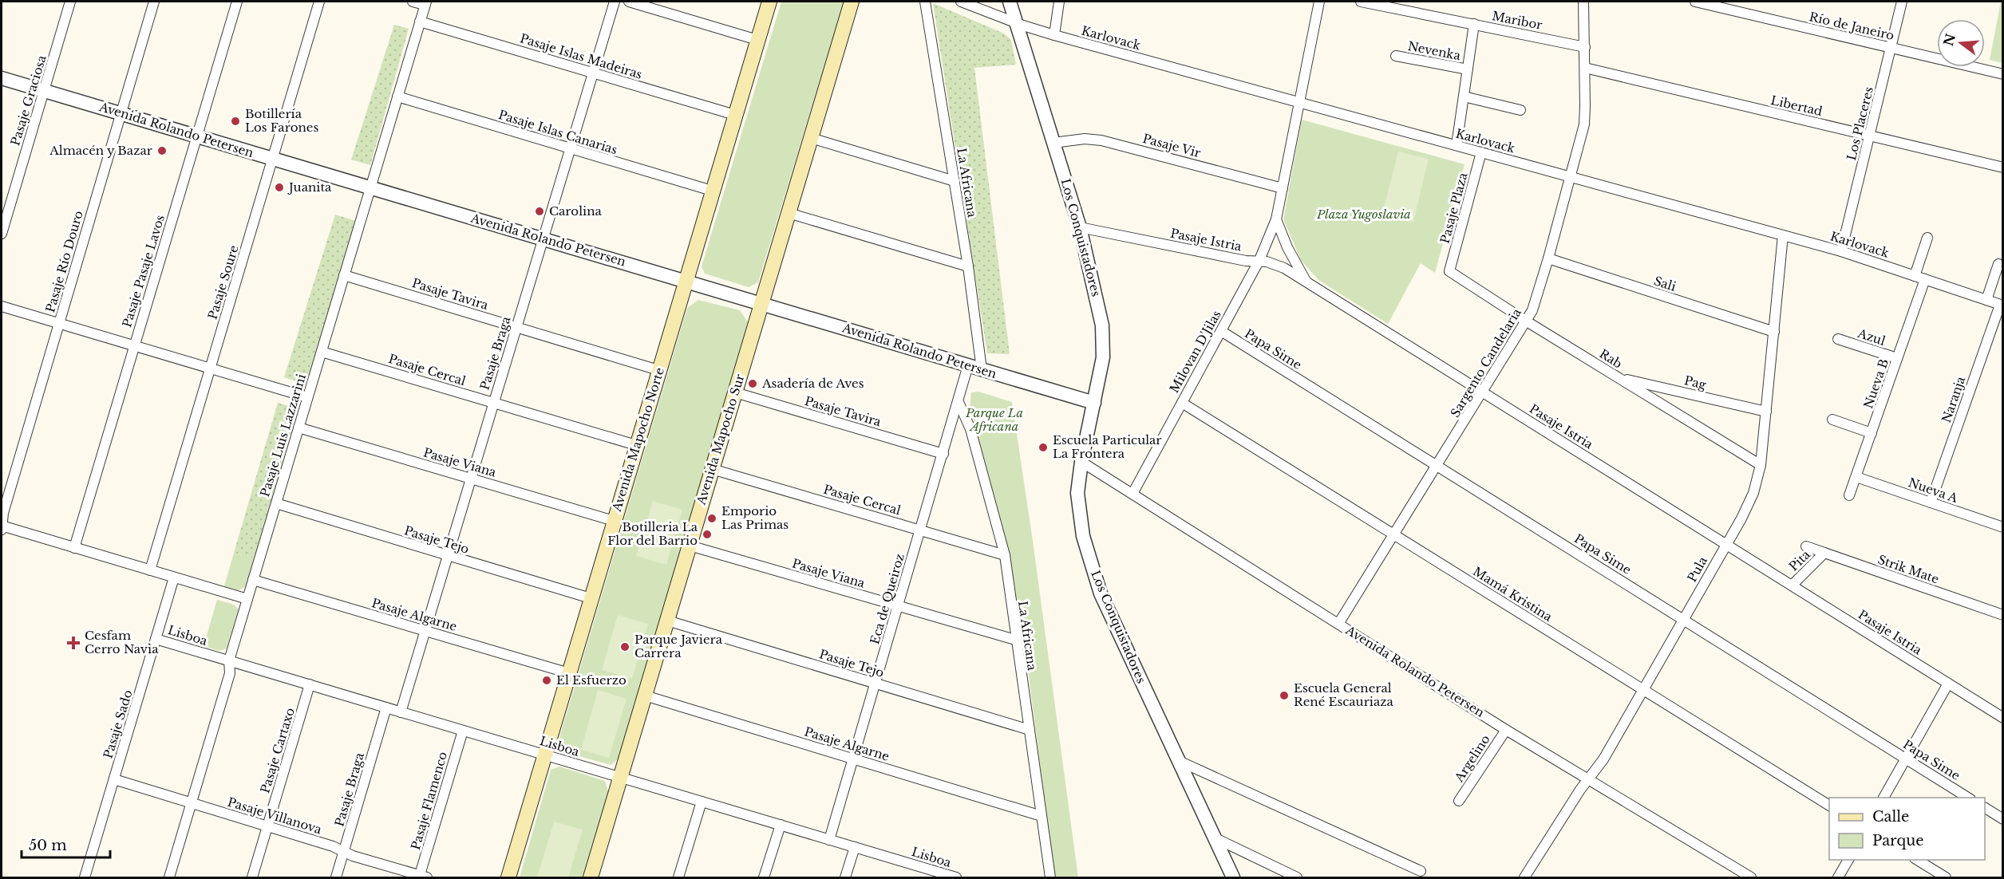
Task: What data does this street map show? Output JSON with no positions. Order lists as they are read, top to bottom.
{
  "streets": {
    "main road": ["Avenida Mapocho Norte", "Avenida Mapocho Sur"],
    "street": [
      "Maribor",
      "Río de Janeiro",
      "Karlovack",
      "Nevenka",
      "Pasaje Islas Madeiras",
      "Pasaje Graciosa",
      "Libertad",
      "Los Placeres",
      "Avenida Rolando Petersen",
      "Pasaje Islas Canarias",
      "Pasaje Vir",
      "La Africana",
      "Pasaje Plaza",
      "Los Conquistadores",
      "Pasaje Istria",
      "Pasaje Río Douro",
      "Pasaje Pasaje Lavos",
      "Pasaje Soure",
      "Sali",
      "Pasaje Tavira",
      "Azul",
      "Papa Sime",
      "Milovan D'Jilas",
      "Pasaje Braga",
      "Rab",
      "Sargento Candelaria",
      "Pasaje Cercal",
      "Pag",
      "Nueva B",
      "Naranja",
      "Pasaje Luis Lazzarini",
      "Pasaje Viana",
      "Nueva A",
      "Pasaje Tejo",
      "Pita",
      "Pula",
      "Strik Mate",
      "Mamá Kristina",
      "Eca de Queiroz",
      "Pasaje Algarne",
      "Lisboa",
      "Pasaje Sado",
      "Pasaje Cartaxo",
      "Argelino",
      "Pasaje Flamenco",
      "Pasaje Villanova"
    ]
  },
  "crossings": [
    ["Maribor", "Nevenka"],
    ["Maribor", "Sargento Candelaria"],
    ["Río de Janeiro", "Los Placeres"],
    ["Karlovack", "Nevenka"],
    ["Karlovack", "Los Placeres"],
    ["Karlovack", "Pasaje Plaza"],
    ["Karlovack", "Los Conquistadores"],
    ["Karlovack", "Milovan D'Jilas"],
    ["Karlovack", "Sargento Candelaria"],
    ["Karlovack", "Nueva B"],
    ["Karlovack", "Naranja"],
    ["Karlovack", "Pula"],
    ["Pasaje Islas Madeiras", "Pasaje Braga"],
    ["Pasaje Islas Madeiras", "Pasaje Luis Lazzarini"],
    ["Pasaje Islas Madeiras", "Avenida Mapocho Norte"],
    ["Pasaje Graciosa", "Avenida Rolando Petersen"],
    ["Libertad", "Los Placeres"],
    ["Libertad", "Sargento Candelaria"],
    ["Avenida Rolando Petersen", "La Africana"],
    ["Avenida Rolando Petersen", "Los Conquistadores"],
    ["Avenida Rolando Petersen", "Pasaje Río Douro"],
    ["Avenida Rolando Petersen", "Pasaje Pasaje Lavos"],
    ["Avenida Rolando Petersen", "Pasaje Soure"],
    ["Avenida Rolando Petersen", "Milovan D'Jilas"],
    ["Avenida Rolando Petersen", "Pasaje Braga"],
    ["Avenida Rolando Petersen", "Sargento Candelaria"],
    ["Avenida Rolando Petersen", "Pasaje Luis Lazzarini"],
    ["Avenida Rolando Petersen", "Avenida Mapocho Norte"],
    ["Avenida Rolando Petersen", "Avenida Mapocho Sur"],
    ["Avenida Rolando Petersen", "Pula"],
    ["Avenida Rolando Petersen", "Eca de Queiroz"],
    ["Avenida Rolando Petersen", "Argelino"],
    ["Pasaje Islas Canarias", "Pasaje Braga"],
    ["Pasaje Islas Canarias", "Pasaje Luis Lazzarini"],
    ["Pasaje Islas Canarias", "Avenida Mapocho Norte"],
    ["Pasaje Vir", "Los Conquistadores"],
    ["Pasaje Vir", "Milovan D'Jilas"],
    ["La Africana", "Pasaje Cercal"],
    ["La Africana", "Pasaje Viana"],
    ["La Africana", "Pasaje Tejo"],
    ["La Africana", "Eca de Queiroz"],
    ["La Africana", "Pasaje Algarne"],
    ["Pasaje Plaza", "Rab"],
    ["Los Conquistadores", "Pasaje Istria"],
    ["Pasaje Istria", "Milovan D'Jilas"],
    ["Pasaje Istria", "Sargento Candelaria"],
    ["Pasaje Istria", "Pita"],
    ["Pasaje Istria", "Pula"],
    ["Sali", "Sargento Candelaria"],
    ["Sali", "Pula"],
    ["Pasaje Tavira", "Pasaje Braga"],
    ["Pasaje Tavira", "Pasaje Luis Lazzarini"],
    ["Pasaje Tavira", "Avenida Mapocho Norte"],
    ["Pasaje Tavira", "Avenida Mapocho Sur"],
    ["Pasaje Tavira", "Eca de Queiroz"],
    ["Azul", "Nueva B"],
    ["Papa Sime", "Milovan D'Jilas"],
    ["Papa Sime", "Sargento Candelaria"],
    ["Papa Sime", "Pula"],
    ["Milovan D'Jilas", "Mamá Kristina"],
    ["Pasaje Braga", "Pasaje Cercal"],
    ["Pasaje Braga", "Pasaje Viana"],
    ["Pasaje Braga", "Pasaje Tejo"],
    ["Pasaje Braga", "Pasaje Algarne"],
    ["Pasaje Braga", "Lisboa"],
    ["Pasaje Braga", "Pasaje Villanova"],
    ["Rab", "Sargento Candelaria"],
    ["Rab", "Pag"],
    ["Rab", "Pula"],
    ["Sargento Candelaria", "Mamá Kristina"],
    ["Pasaje Cercal", "Pasaje Luis Lazzarini"],
    ["Pasaje Cercal", "Avenida Mapocho Norte"],
    ["Pasaje Cercal", "Avenida Mapocho Sur"],
    ["Pasaje Cercal", "Eca de Queiroz"],
    ["Pag", "Pula"],
    ["Nueva B", "Nueva A"],
    ["Naranja", "Nueva A"],
    ["Pasaje Luis Lazzarini", "Pasaje Viana"],
    ["Pasaje Luis Lazzarini", "Pasaje Tejo"],
    ["Pasaje Luis Lazzarini", "Pasaje Algarne"],
    ["Pasaje Luis Lazzarini", "Lisboa"],
    ["Pasaje Luis Lazzarini", "Pasaje Villanova"],
    ["Avenida Mapocho Norte", "Pasaje Viana"],
    ["Avenida Mapocho Norte", "Pasaje Tejo"],
    ["Avenida Mapocho Norte", "Pasaje Algarne"],
    ["Avenida Mapocho Norte", "Lisboa"],
    ["Avenida Mapocho Sur", "Pasaje Viana"],
    ["Avenida Mapocho Sur", "Pasaje Tejo"],
    ["Avenida Mapocho Sur", "Pasaje Algarne"],
    ["Avenida Mapocho Sur", "Lisboa"],
    ["Pasaje Viana", "Eca de Queiroz"],
    ["Pasaje Tejo", "Eca de Queiroz"],
    ["Pita", "Strik Mate"],
    ["Pula", "Mamá Kristina"],
    ["Eca de Queiroz", "Pasaje Algarne"],
    ["Eca de Queiroz", "Lisboa"],
    ["Lisboa", "Pasaje Sado"],
    ["Lisboa", "Pasaje Cartaxo"],
    ["Lisboa", "Pasaje Flamenco"],
    ["Pasaje Sado", "Pasaje Villanova"],
    ["Pasaje Cartaxo", "Pasaje Villanova"],
    ["Pasaje Flamenco", "Pasaje Villanova"]
  ],
  "parks": ["Plaza Yugoslavia", "Parque La Africana"],
  "places": {
    "other": [
      "Botillería Los Farones",
      "Almacén y Bazar",
      "Juanita",
      "Carolina",
      "Asadería de Aves",
      "Escuela Particular La Frontera",
      "Emporio Las Primas",
      "Botilleria La Flor del Barrio",
      "Parque Javiera Carrera",
      "El Esfuerzo",
      "Escuela General René Escauriaza"
    ],
    "health": ["Cesfam Cerro Navia"]
  },
  "legend": ["Calle", "Parque"],
  "scale_bar": "50 m",
  "north": "left"
}
